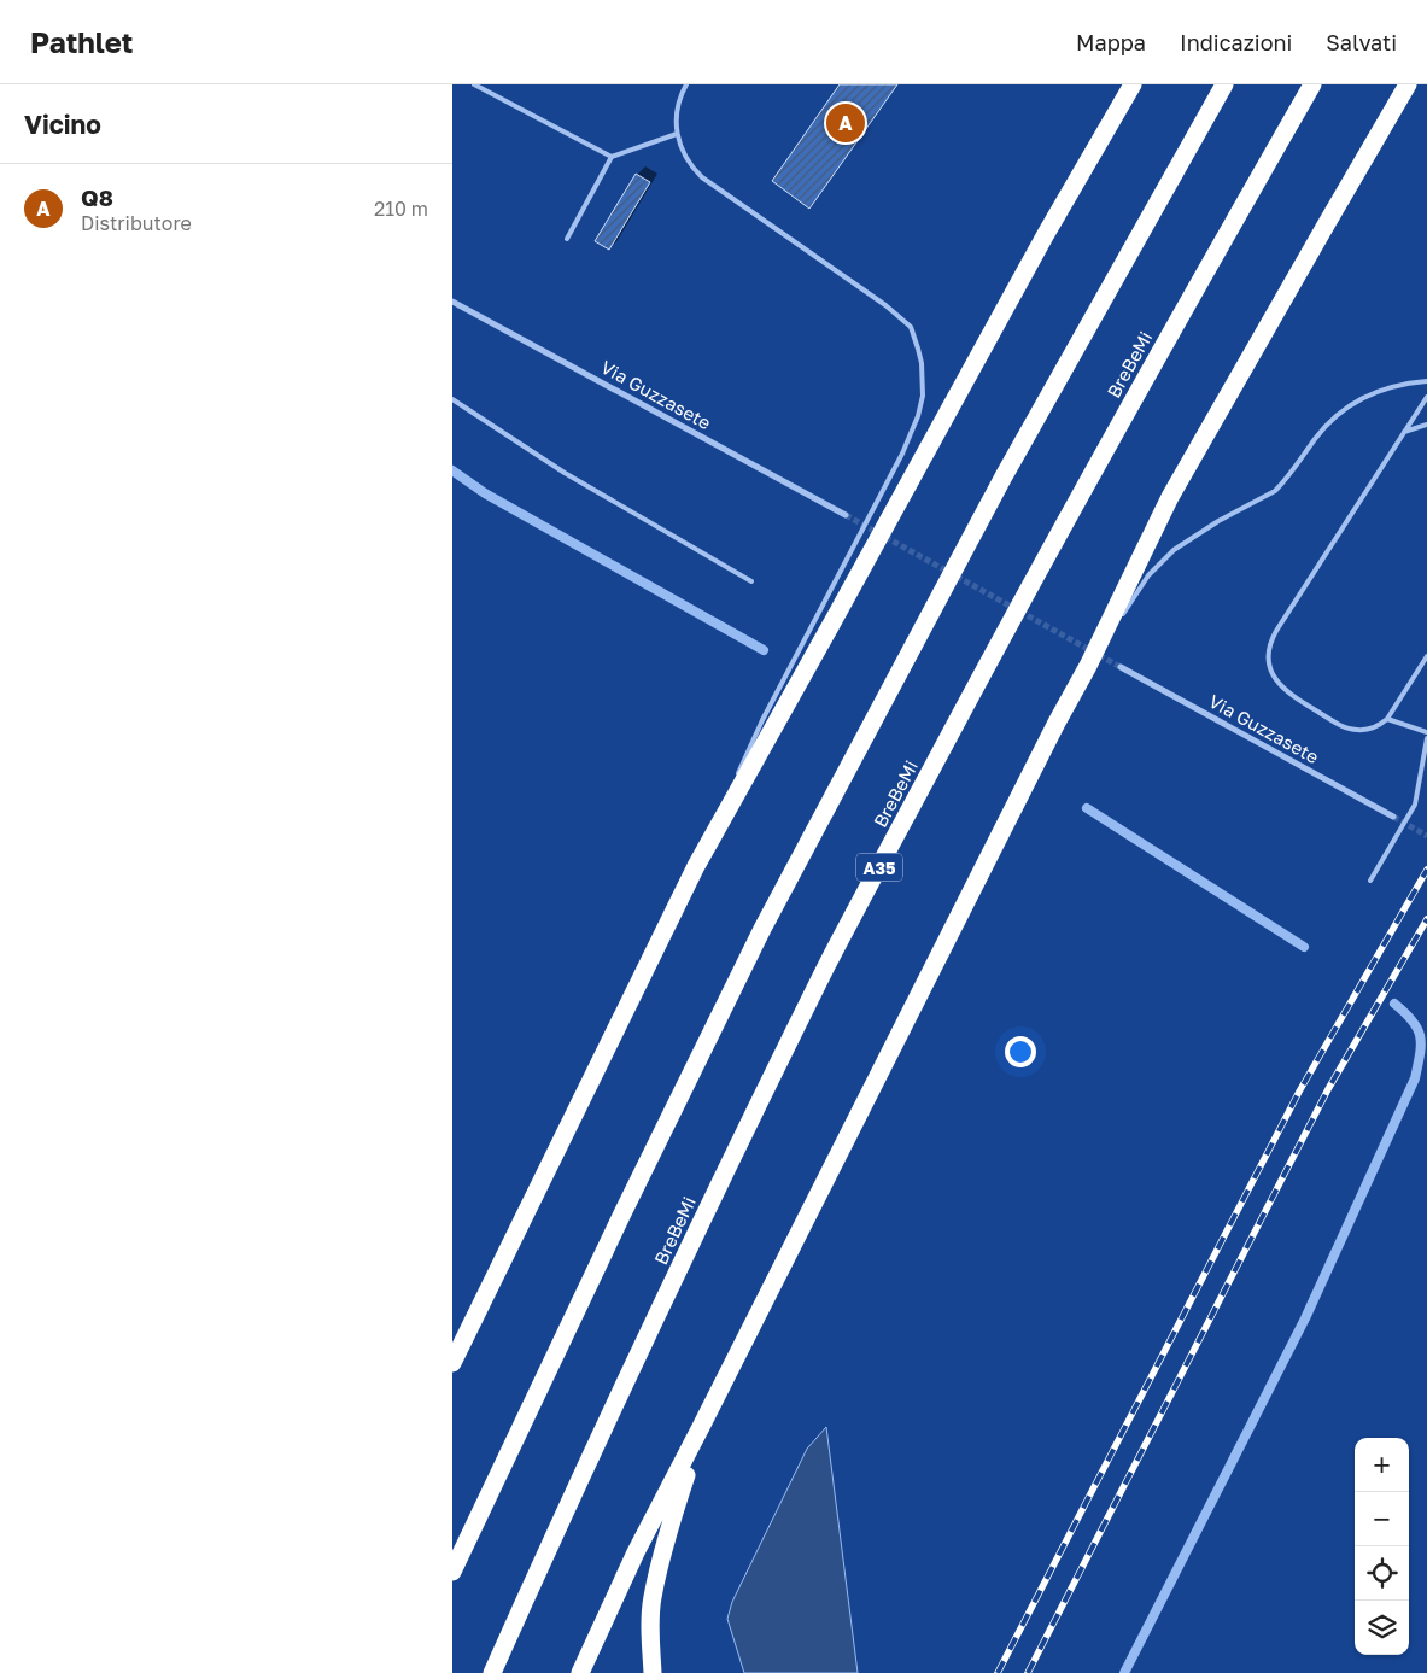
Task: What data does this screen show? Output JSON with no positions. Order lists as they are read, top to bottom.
{
  "streets": {
    "highway": ["BreBeMi", "A35"],
    "street": ["Via Guzzasete"]
  },
  "page": {
    "header": "Pathlet",
    "nav": ["Mappa", "Indicazioni", "Salvati"],
    "heading": "Vicino",
    "pins": "A",
    "list": [
      {
        "mark": "A",
        "name": "Q8",
        "note": "Distributore",
        "value": "210 m"
      }
    ],
    "map_buttons": ["+", "−"]
  }
}
